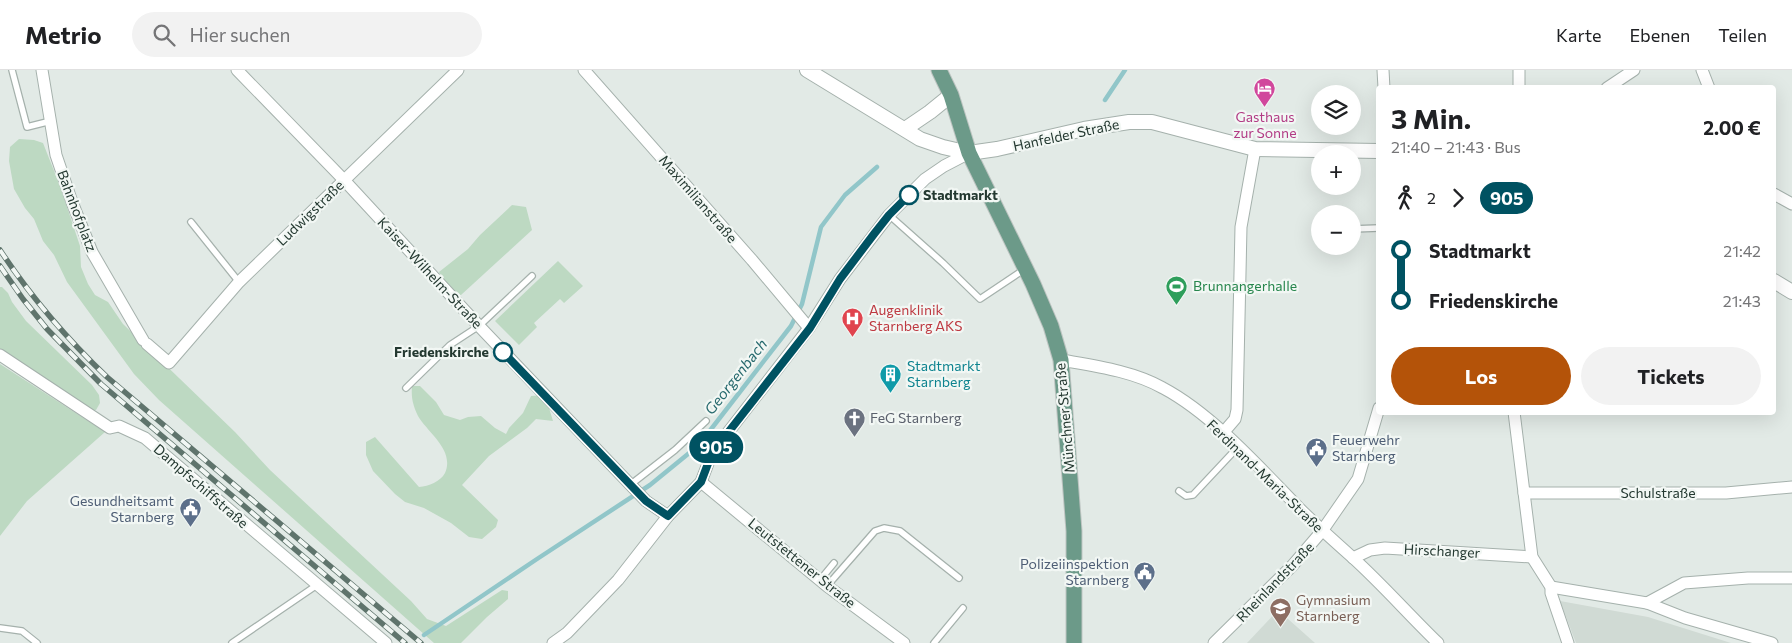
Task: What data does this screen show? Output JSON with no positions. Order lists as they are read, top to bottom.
{
  "streets": {
    "main road": ["Münchner Straße"],
    "street": [
      "Hanfelder Straße",
      "Maximilianstraße",
      "Bahnhofplatz",
      "Ludwigstraße",
      "Kaiser-Wilhelm-Straße",
      "Ferdinand-Maria-Straße",
      "Dampfschiffstraße",
      "Schulstraße",
      "Hirschanger",
      "Leutstettener Straße",
      "Rheinlandstraße"
    ]
  },
  "crossings": [
    ["Hanfelder Straße", "Münchner Straße"],
    ["Bahnhofplatz", "Ludwigstraße"],
    ["Ludwigstraße", "Kaiser-Wilhelm-Straße"],
    ["Münchner Straße", "Ferdinand-Maria-Straße"],
    ["Ferdinand-Maria-Straße", "Hirschanger"],
    ["Ferdinand-Maria-Straße", "Rheinlandstraße"]
  ],
  "water": ["Georgenbach"],
  "places": {
    "hotel": ["Gasthaus zur Sonne"],
    "other": ["Stadtmarkt", "Friedenskirche"],
    "sports": ["Brunnangerhalle"],
    "hospital": ["Augenklinik Starnberg AKS"],
    "building": ["Stadtmarkt Starnberg"],
    "church": ["FeG Starnberg"],
    "public building": ["Feuerwehr Starnberg", "Gesundheitsamt Starnberg", "Polizeiinspektion Starnberg"],
    "school or university": ["Gymnasium Starnberg"]
  },
  "lines": ["bus line 905"],
  "page": {
    "header": "Metrio",
    "search": "Hier suchen",
    "nav": ["Karte", "Ebenen", "Teilen"],
    "on_map": "905",
    "map_buttons": ["+", "−"],
    "heading": ["3 Min.", "21:40 – 21:43 · Bus", "2.00 €"],
    "legs": ["2", "905"],
    "list": [
      {
        "name": "Stadtmarkt",
        "value": "21:42"
      },
      {
        "name": "Friedenskirche",
        "value": "21:43"
      }
    ],
    "buttons": ["Los", "Tickets"]
  }
}
